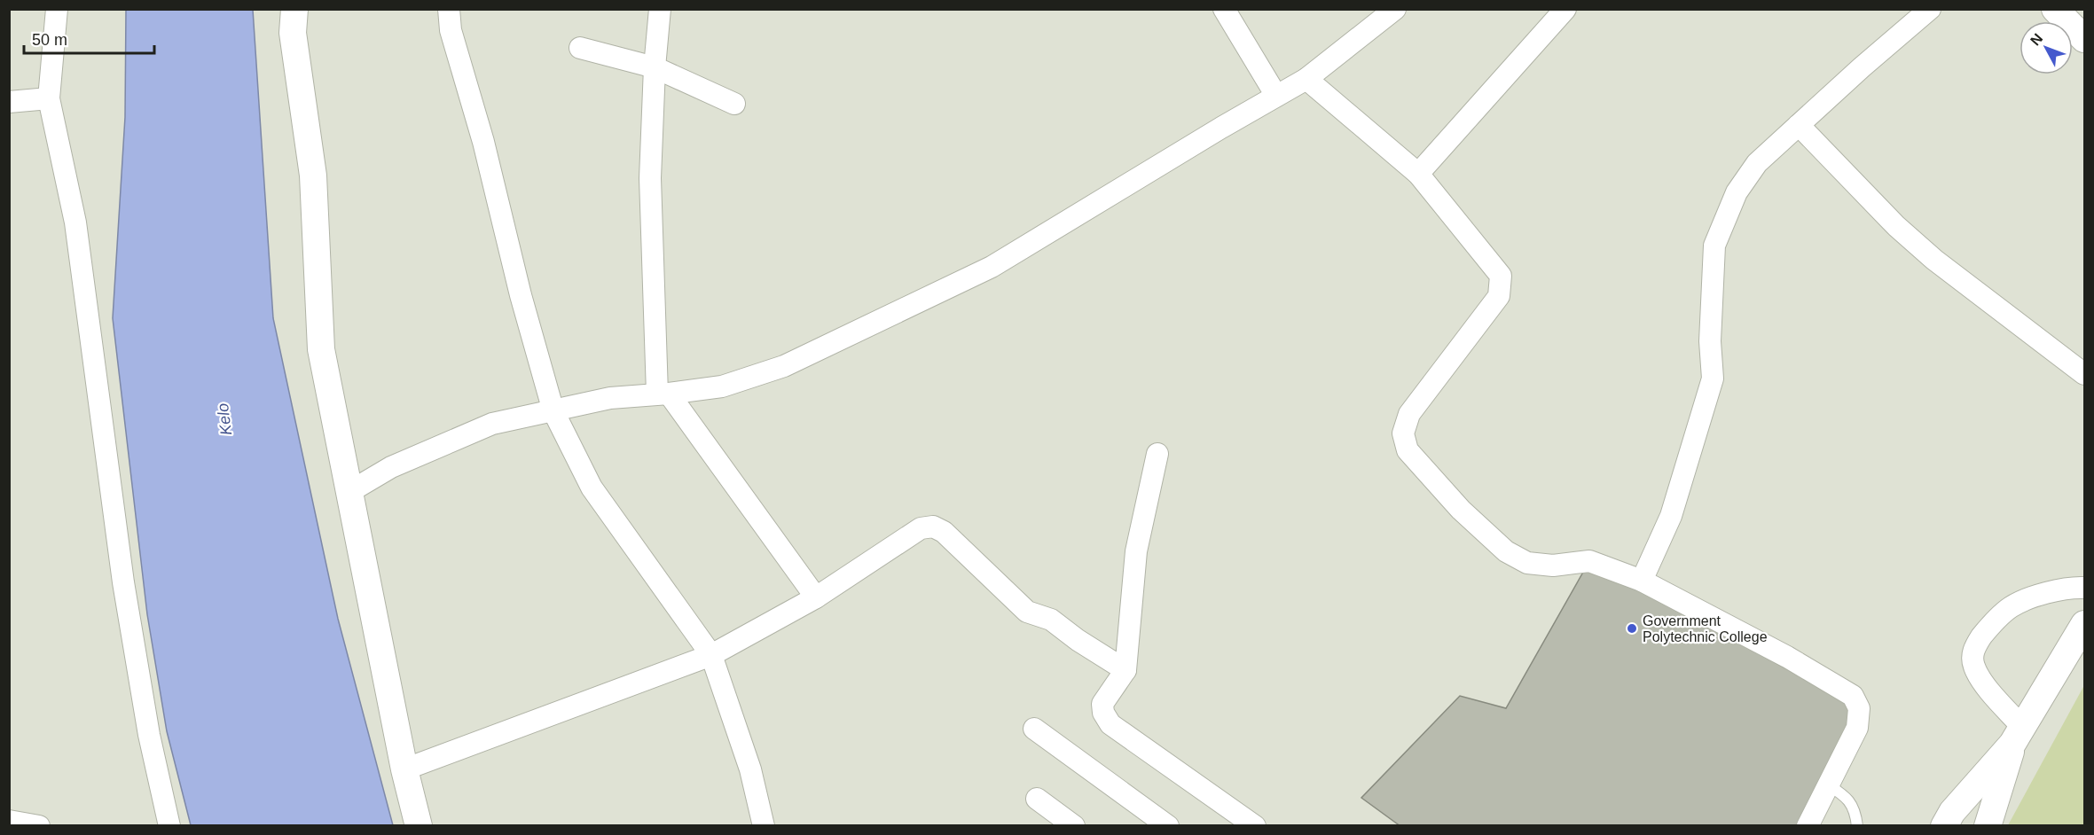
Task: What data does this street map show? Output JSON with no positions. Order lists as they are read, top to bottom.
{
  "water": ["Kelo"],
  "places": ["Government Polytechnic College"],
  "scale_bar": "50 m",
  "north": "top left"
}
